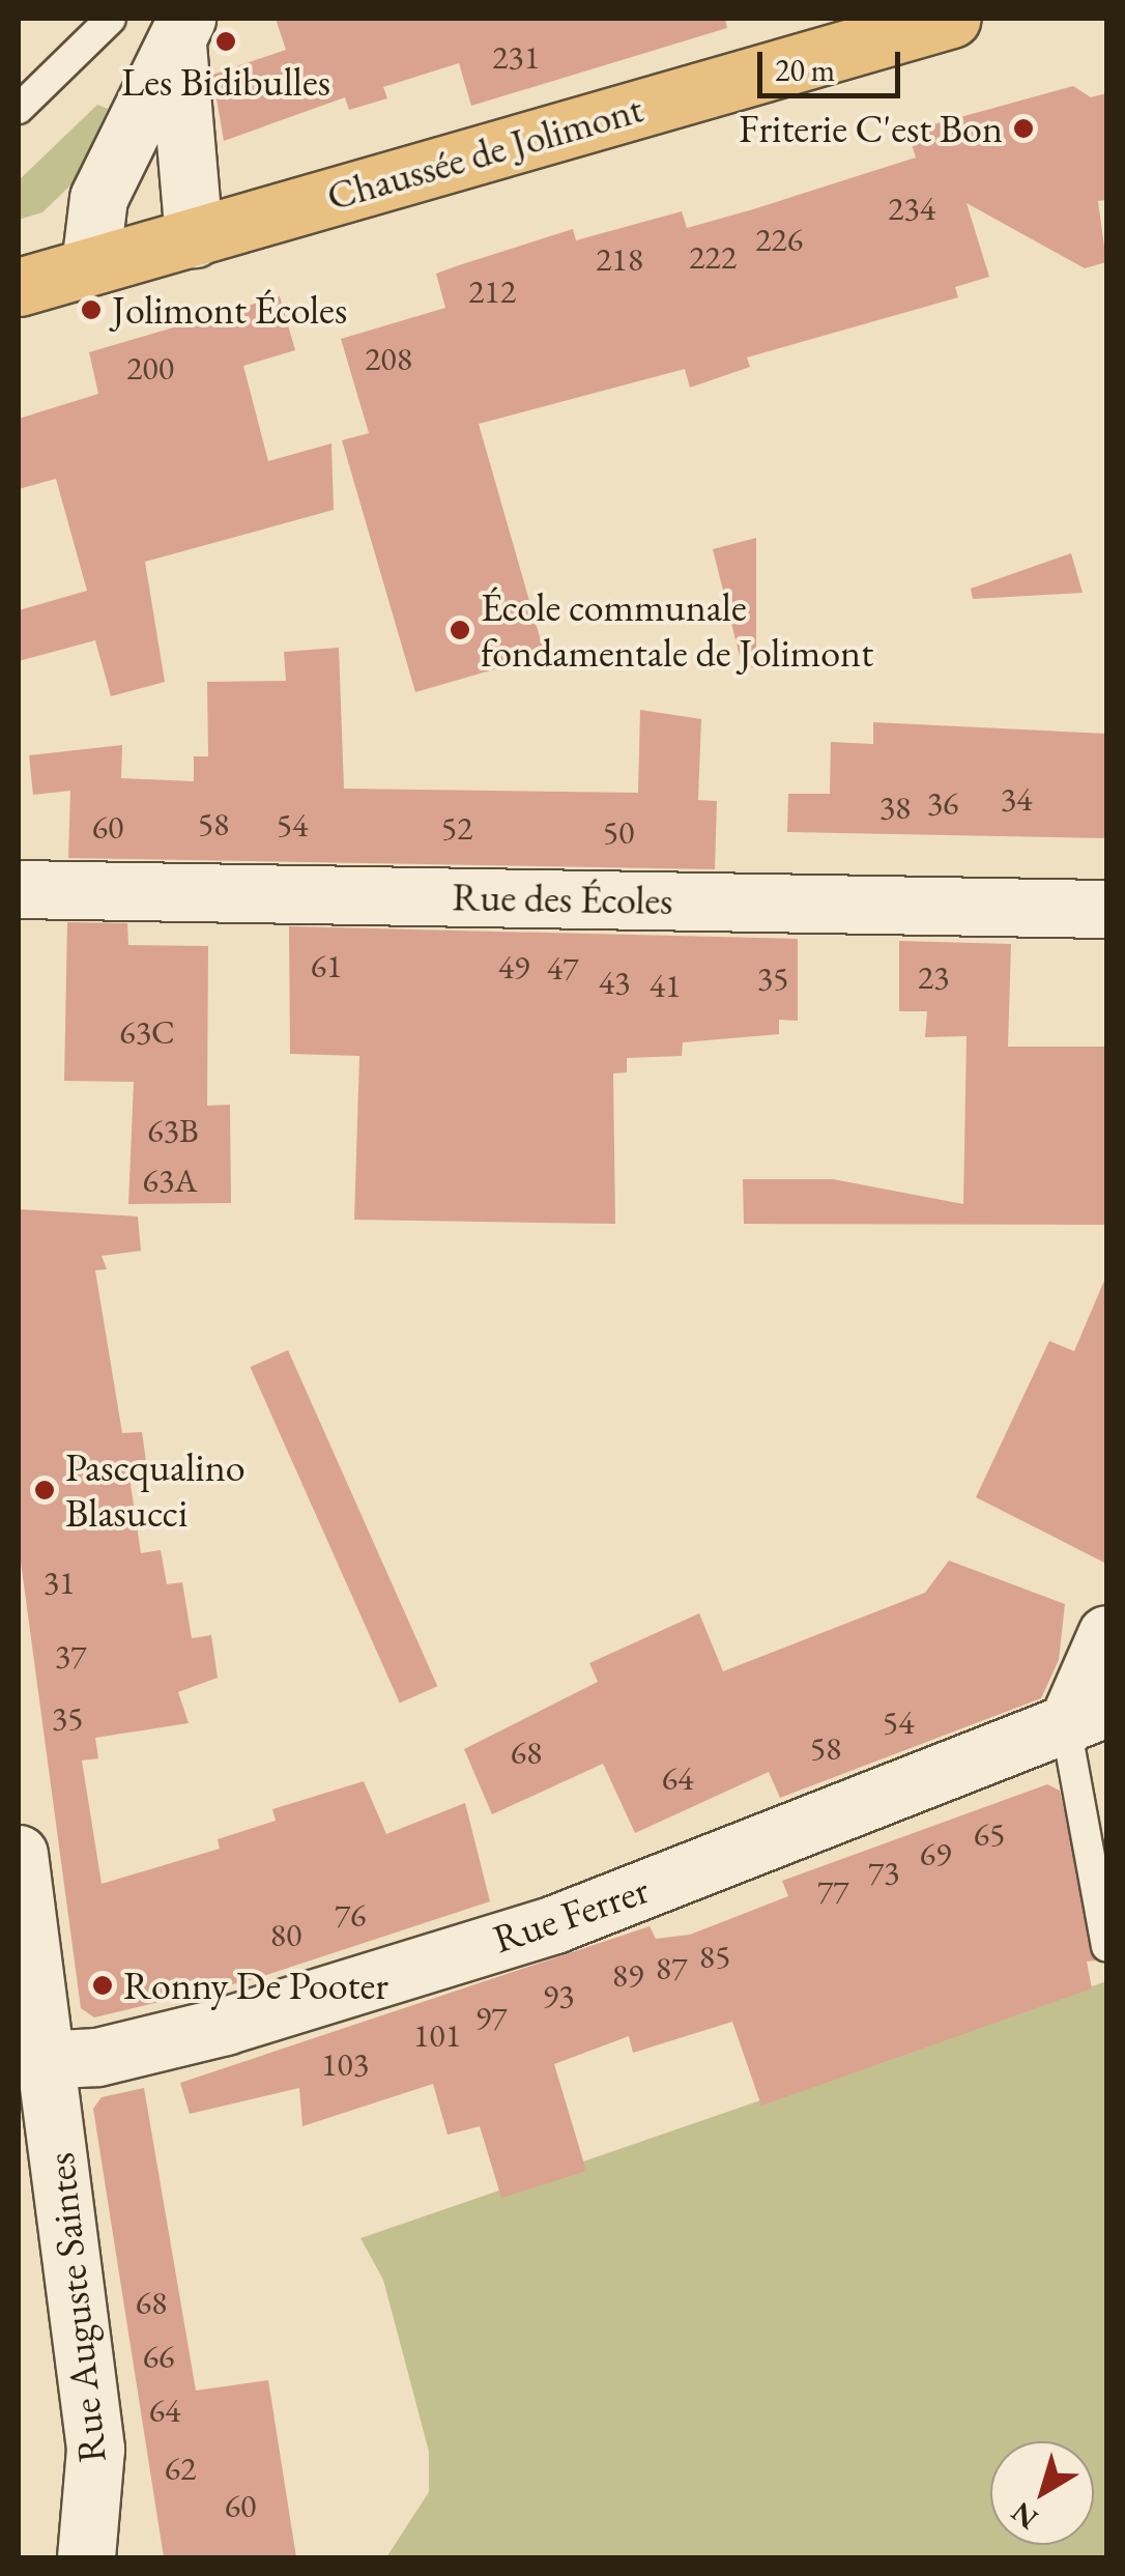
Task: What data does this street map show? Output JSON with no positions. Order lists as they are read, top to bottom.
{
  "streets": {
    "main road": ["Chaussée de Jolimont"],
    "street": ["Rue des Écoles", "Rue Ferrer", "Rue Auguste Saintes"]
  },
  "crossings": [
    ["Rue Ferrer", "Rue Auguste Saintes"]
  ],
  "places": [
    "Les Bidibulles",
    "Friterie C'est Bon",
    "Jolimont Écoles",
    "École communale fondamentale de Jolimont",
    "Pascqualino Blasucci",
    "Ronny De Pooter"
  ],
  "house_numbers": [
    "231",
    "234",
    "226",
    "222",
    "218",
    "212",
    "208",
    "200",
    "34",
    "36",
    "38",
    "58",
    "54",
    "60",
    "52",
    "50",
    "61",
    "49",
    "47",
    "23",
    "35",
    "43",
    "41",
    "63C",
    "63B",
    "63A",
    "31",
    "37",
    "35",
    "54",
    "58",
    "68",
    "64",
    "65",
    "69",
    "73",
    "77",
    "76",
    "80",
    "85",
    "87",
    "89",
    "93",
    "97",
    "101",
    "103",
    "68",
    "66",
    "64",
    "62",
    "60"
  ],
  "scale_bar": "20 m",
  "north": "bottom left"
}
